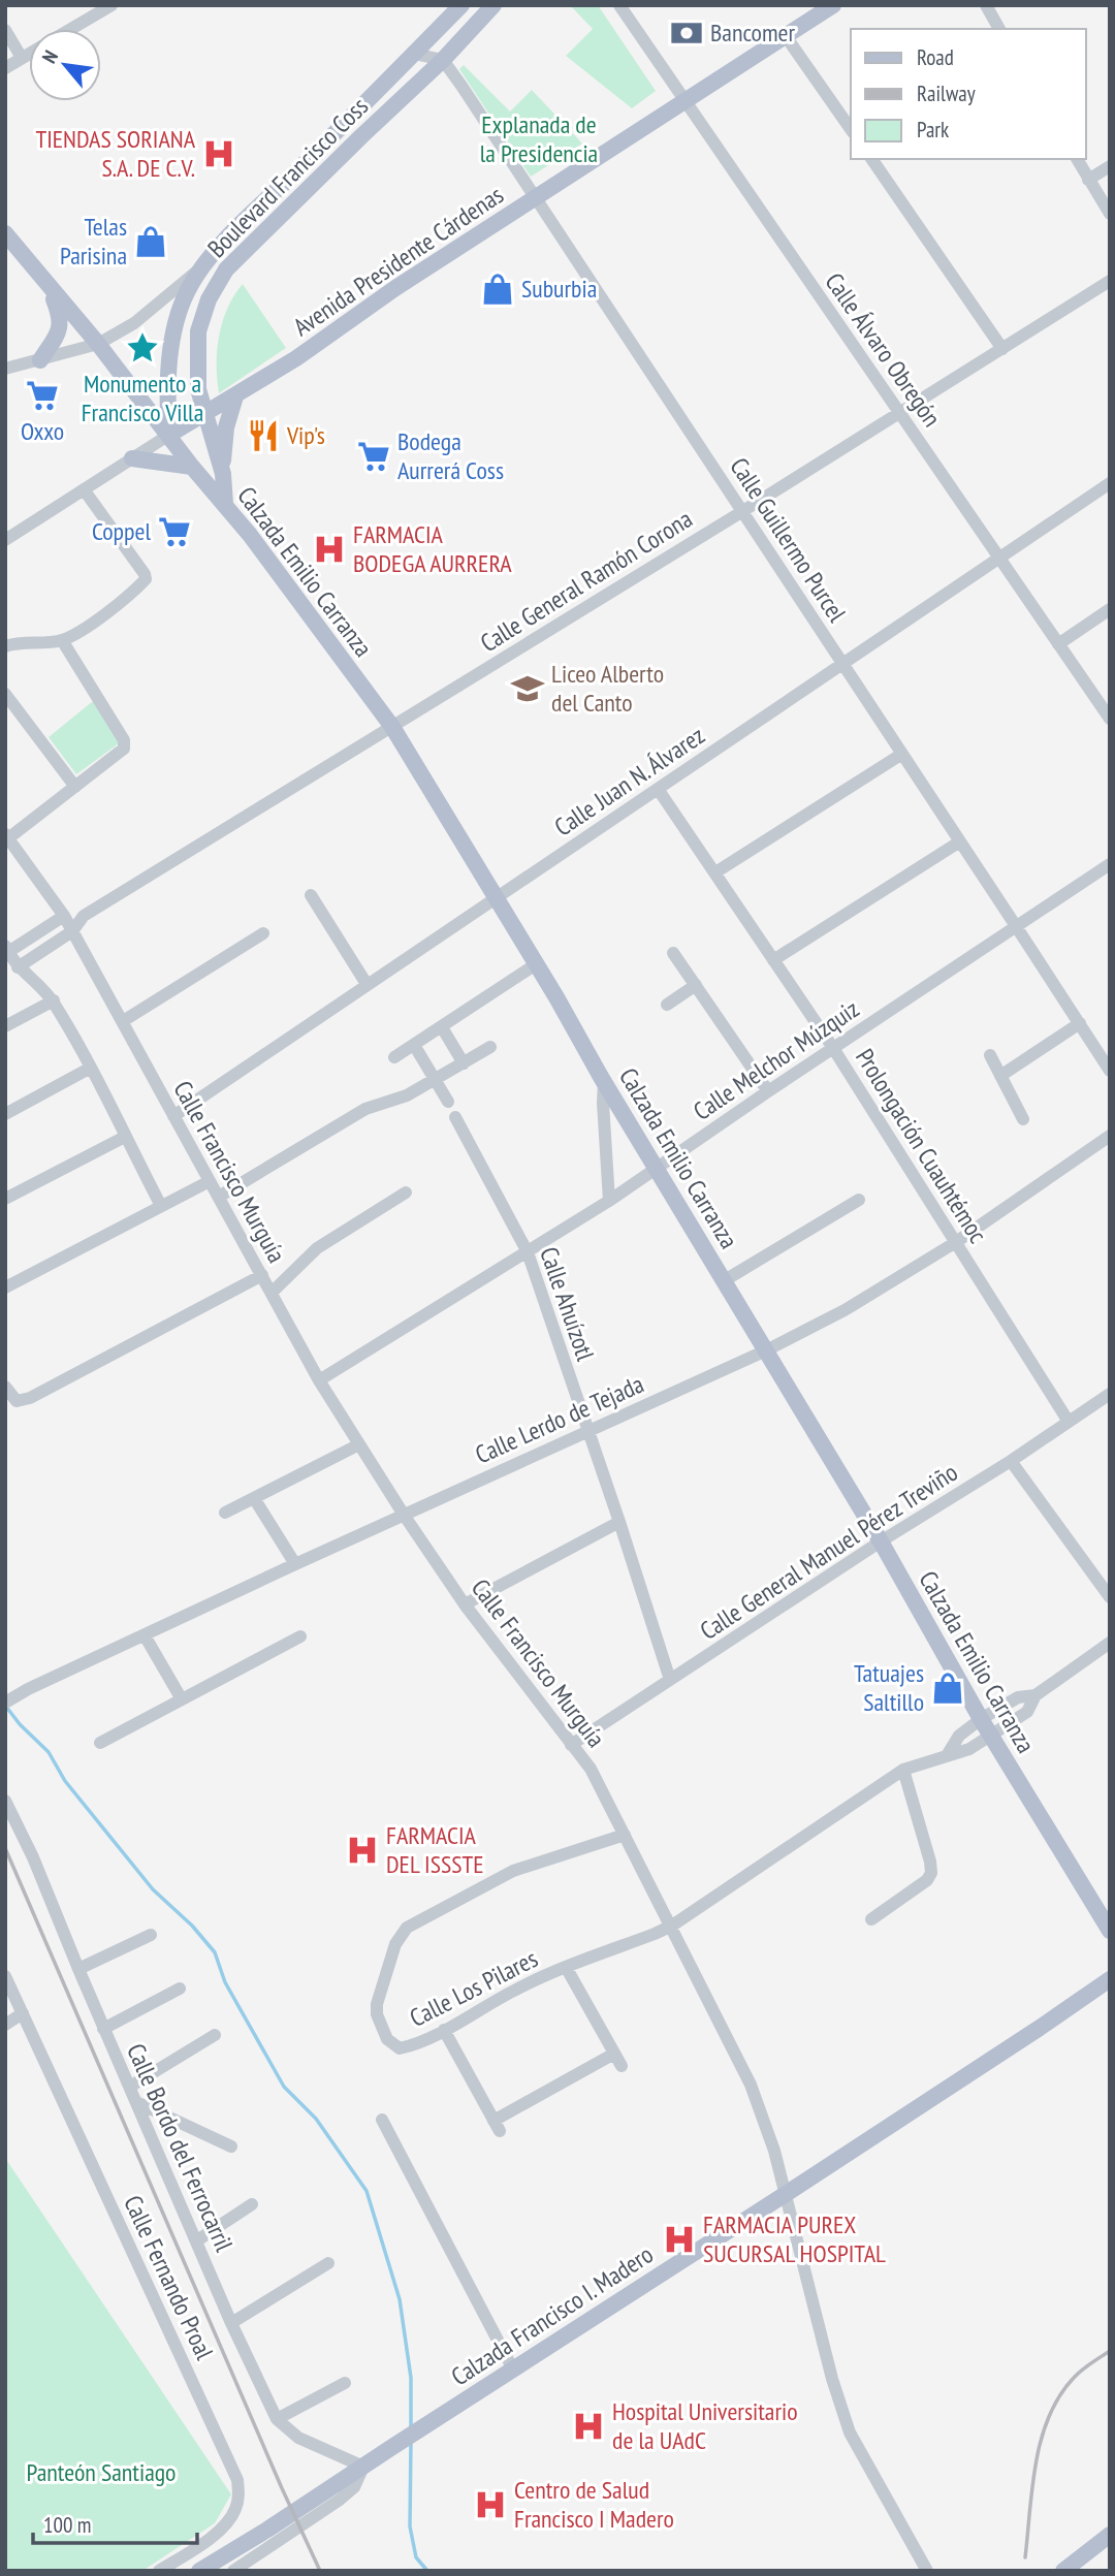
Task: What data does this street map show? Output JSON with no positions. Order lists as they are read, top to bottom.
{
  "streets": {
    "main road": [
      "Boulevard Francisco Coss",
      "Avenida Presidente Cárdenas",
      "Calzada Emilio Carranza",
      "Calzada Francisco I. Madero"
    ],
    "street": [
      "Calle Álvaro Obregón",
      "Calle Guillermo Purcel",
      "Calle General Ramón Corona",
      "Calle Juan N. Álvarez",
      "Calle Melchor Múzquiz",
      "Prolongación Cuauhtémoc",
      "Calle Francisco Murguía",
      "Calle Ahuízotl",
      "Calle Lerdo de Tejada",
      "Calle General Manuel Pérez Treviño",
      "Calle Los Pilares",
      "Calle Bordo del Ferrocarril",
      "Calle Fernando Proal"
    ]
  },
  "crossings": [
    ["Boulevard Francisco Coss", "Avenida Presidente Cárdenas"],
    ["Boulevard Francisco Coss", "Calle Guillermo Purcel"],
    ["Boulevard Francisco Coss", "Calzada Emilio Carranza"],
    ["Avenida Presidente Cárdenas", "Calle Álvaro Obregón"],
    ["Avenida Presidente Cárdenas", "Calle Guillermo Purcel"],
    ["Avenida Presidente Cárdenas", "Calzada Emilio Carranza"],
    ["Calle Álvaro Obregón", "Calle General Ramón Corona"],
    ["Calle Álvaro Obregón", "Calle Juan N. Álvarez"],
    ["Calle Guillermo Purcel", "Calle General Ramón Corona"],
    ["Calle Guillermo Purcel", "Calle Juan N. Álvarez"],
    ["Calle Guillermo Purcel", "Calle Melchor Múzquiz"],
    ["Calzada Emilio Carranza", "Calle General Ramón Corona"],
    ["Calzada Emilio Carranza", "Calle Juan N. Álvarez"],
    ["Calzada Emilio Carranza", "Calle Melchor Múzquiz"],
    ["Calzada Emilio Carranza", "Calle Lerdo de Tejada"],
    ["Calzada Emilio Carranza", "Calle General Manuel Pérez Treviño"],
    ["Calzada Emilio Carranza", "Calle Los Pilares"],
    ["Calle General Ramón Corona", "Calle Francisco Murguía"],
    ["Calle Juan N. Álvarez", "Prolongación Cuauhtémoc"],
    ["Calle Juan N. Álvarez", "Calle Francisco Murguía"],
    ["Calle Melchor Múzquiz", "Prolongación Cuauhtémoc"],
    ["Calle Melchor Múzquiz", "Calle Francisco Murguía"],
    ["Calle Melchor Múzquiz", "Calle Ahuízotl"],
    ["Prolongación Cuauhtémoc", "Calle Lerdo de Tejada"],
    ["Prolongación Cuauhtémoc", "Calle General Manuel Pérez Treviño"],
    ["Calle Francisco Murguía", "Calle Lerdo de Tejada"],
    ["Calle Francisco Murguía", "Calle General Manuel Pérez Treviño"],
    ["Calle Francisco Murguía", "Calle Los Pilares"],
    ["Calle Francisco Murguía", "Calzada Francisco I. Madero"],
    ["Calle Ahuízotl", "Calle Lerdo de Tejada"],
    ["Calle Ahuízotl", "Calle General Manuel Pérez Treviño"],
    ["Calle Bordo del Ferrocarril", "Calzada Francisco I. Madero"]
  ],
  "parks": ["Explanada de la Presidencia", "Panteón Santiago"],
  "places": {
    "bank": ["Bancomer"],
    "hospital": [
      "TIENDAS SORIANA S.A. DE C.V.",
      "FARMACIA BODEGA AURRERA",
      "FARMACIA DEL ISSSTE",
      "FARMACIA PUREX SUCURSAL HOSPITAL",
      "Hospital Universitario de la UAdC",
      "Centro de Salud Francisco I Madero"
    ],
    "shop": ["Telas Parisina", "Suburbia", "Tatuajes Saltillo"],
    "place": ["Monumento a Francisco Villa"],
    "supermarket": ["Oxxo", "Bodega Aurrerá Coss", "Coppel"],
    "restaurant": ["Vip's"],
    "school or university": ["Liceo Alberto del Canto"]
  },
  "legend": ["Road", "Railway", "Park"],
  "scale_bar": "100 m",
  "north": "top left"
}
